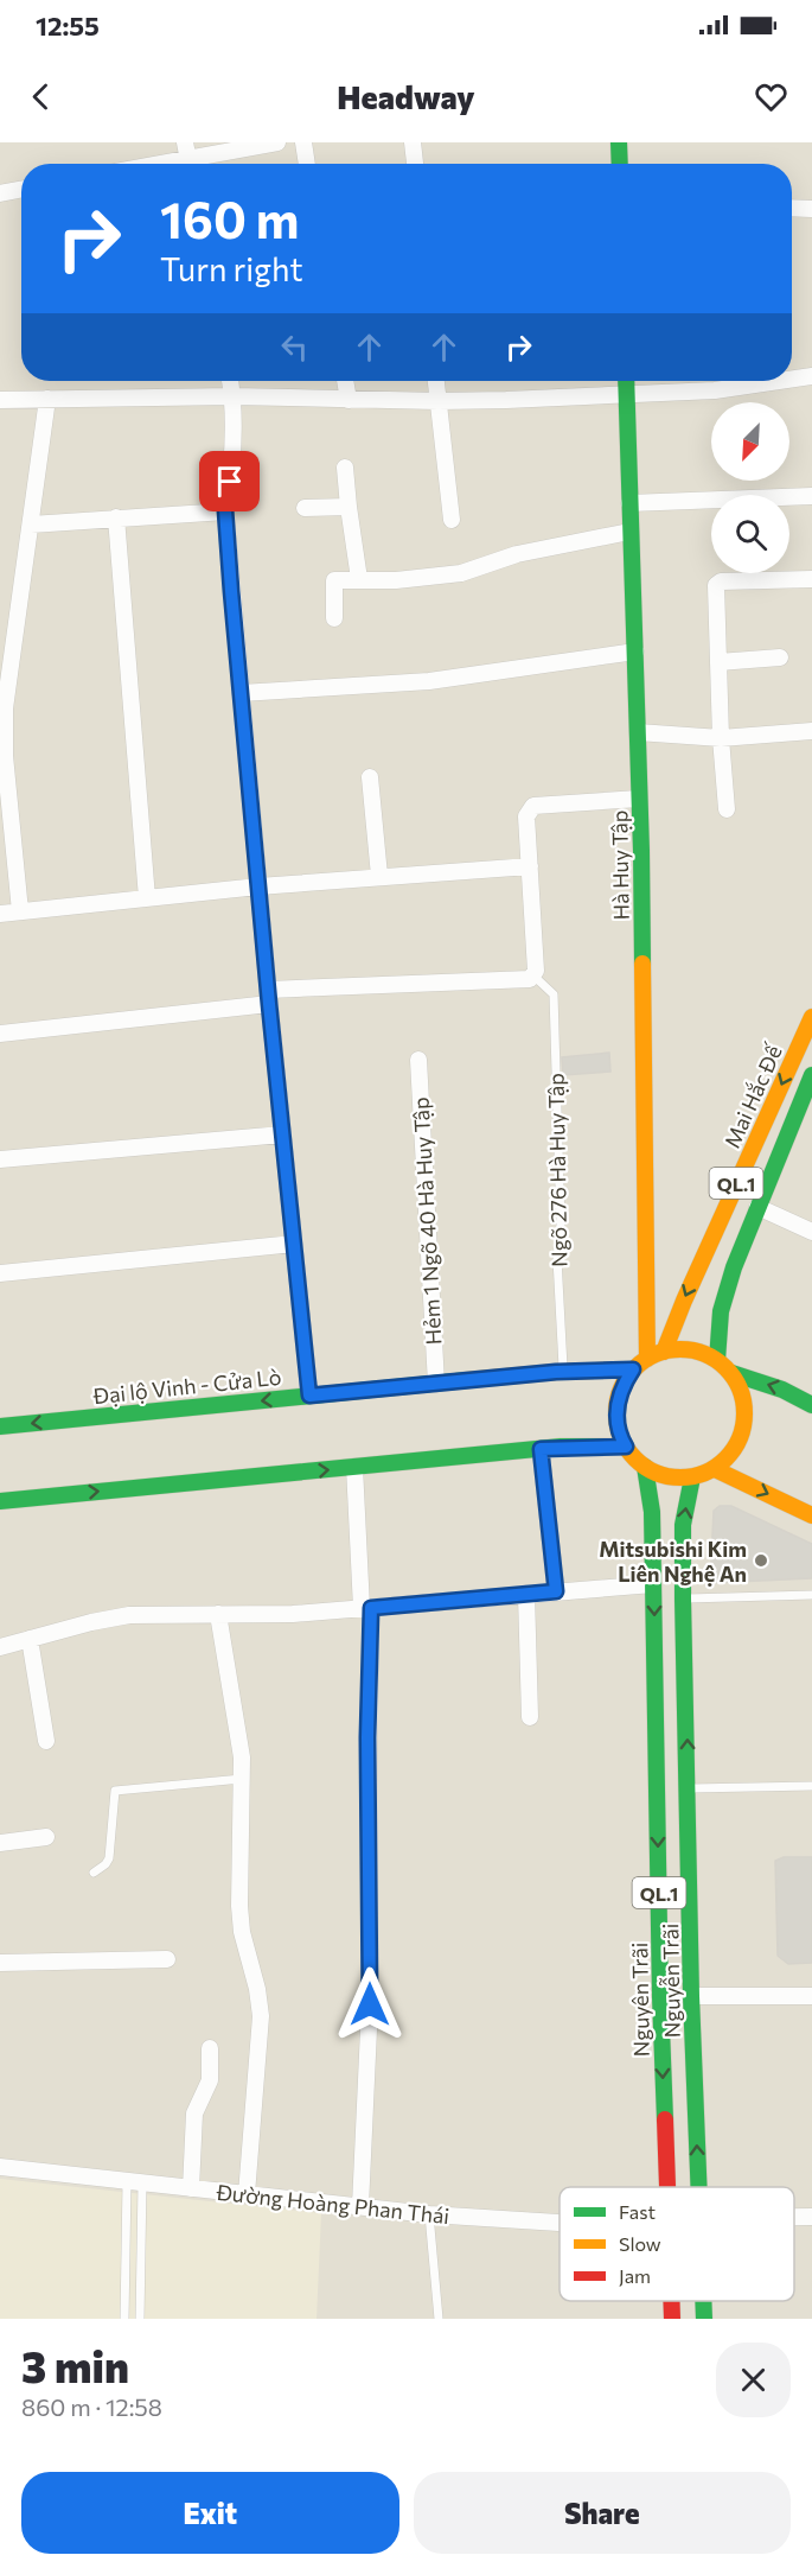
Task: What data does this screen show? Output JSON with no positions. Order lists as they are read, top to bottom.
{
  "streets": {
    "main road": [
      "Hà Huy Tập",
      "Mai Hắc Đế",
      "QL.1",
      "Đại lộ Vinh - Cửa Lò",
      "Nguyễn Trãi",
      "Nguyên Trãi"
    ],
    "street": ["Hẻm 1 Ngõ 40 Hà Huy Tập", "Đường Hoàng Phan Thái"],
    "lane": ["Ngõ 276 Hà Huy Tập"]
  },
  "crossings": [
    ["Hà Huy Tập", "Mai Hắc Đế"],
    ["Hà Huy Tập", "QL.1"],
    ["Hà Huy Tập", "Đại lộ Vinh - Cửa Lò"],
    ["Hà Huy Tập", "Nguyên Trãi"],
    ["Mai Hắc Đế", "QL.1"],
    ["Mai Hắc Đế", "Đại lộ Vinh - Cửa Lò"],
    ["Mai Hắc Đế", "Nguyên Trãi"],
    ["Ngõ 276 Hà Huy Tập", "Đại lộ Vinh - Cửa Lò"],
    ["QL.1", "Đại lộ Vinh - Cửa Lò"],
    ["QL.1", "Nguyễn Trãi"],
    ["QL.1", "Nguyên Trãi"],
    ["Hẻm 1 Ngõ 40 Hà Huy Tập", "Đại lộ Vinh - Cửa Lò"],
    ["Đại lộ Vinh - Cửa Lò", "Nguyên Trãi"]
  ],
  "one_way": ["Nguyễn Trãi", "Nguyên Trãi"],
  "places": ["Mitsubishi Kim Liên Nghệ An"],
  "legend": ["Fast", "Slow", "Jam"],
  "north": "bottom left",
  "page": {
    "status": "12:55",
    "header": "Headway",
    "turn": ["160 m", "Turn right"],
    "heading": ["3 min", "860 m · 12:58"],
    "buttons": ["Exit", "Share"]
  }
}
